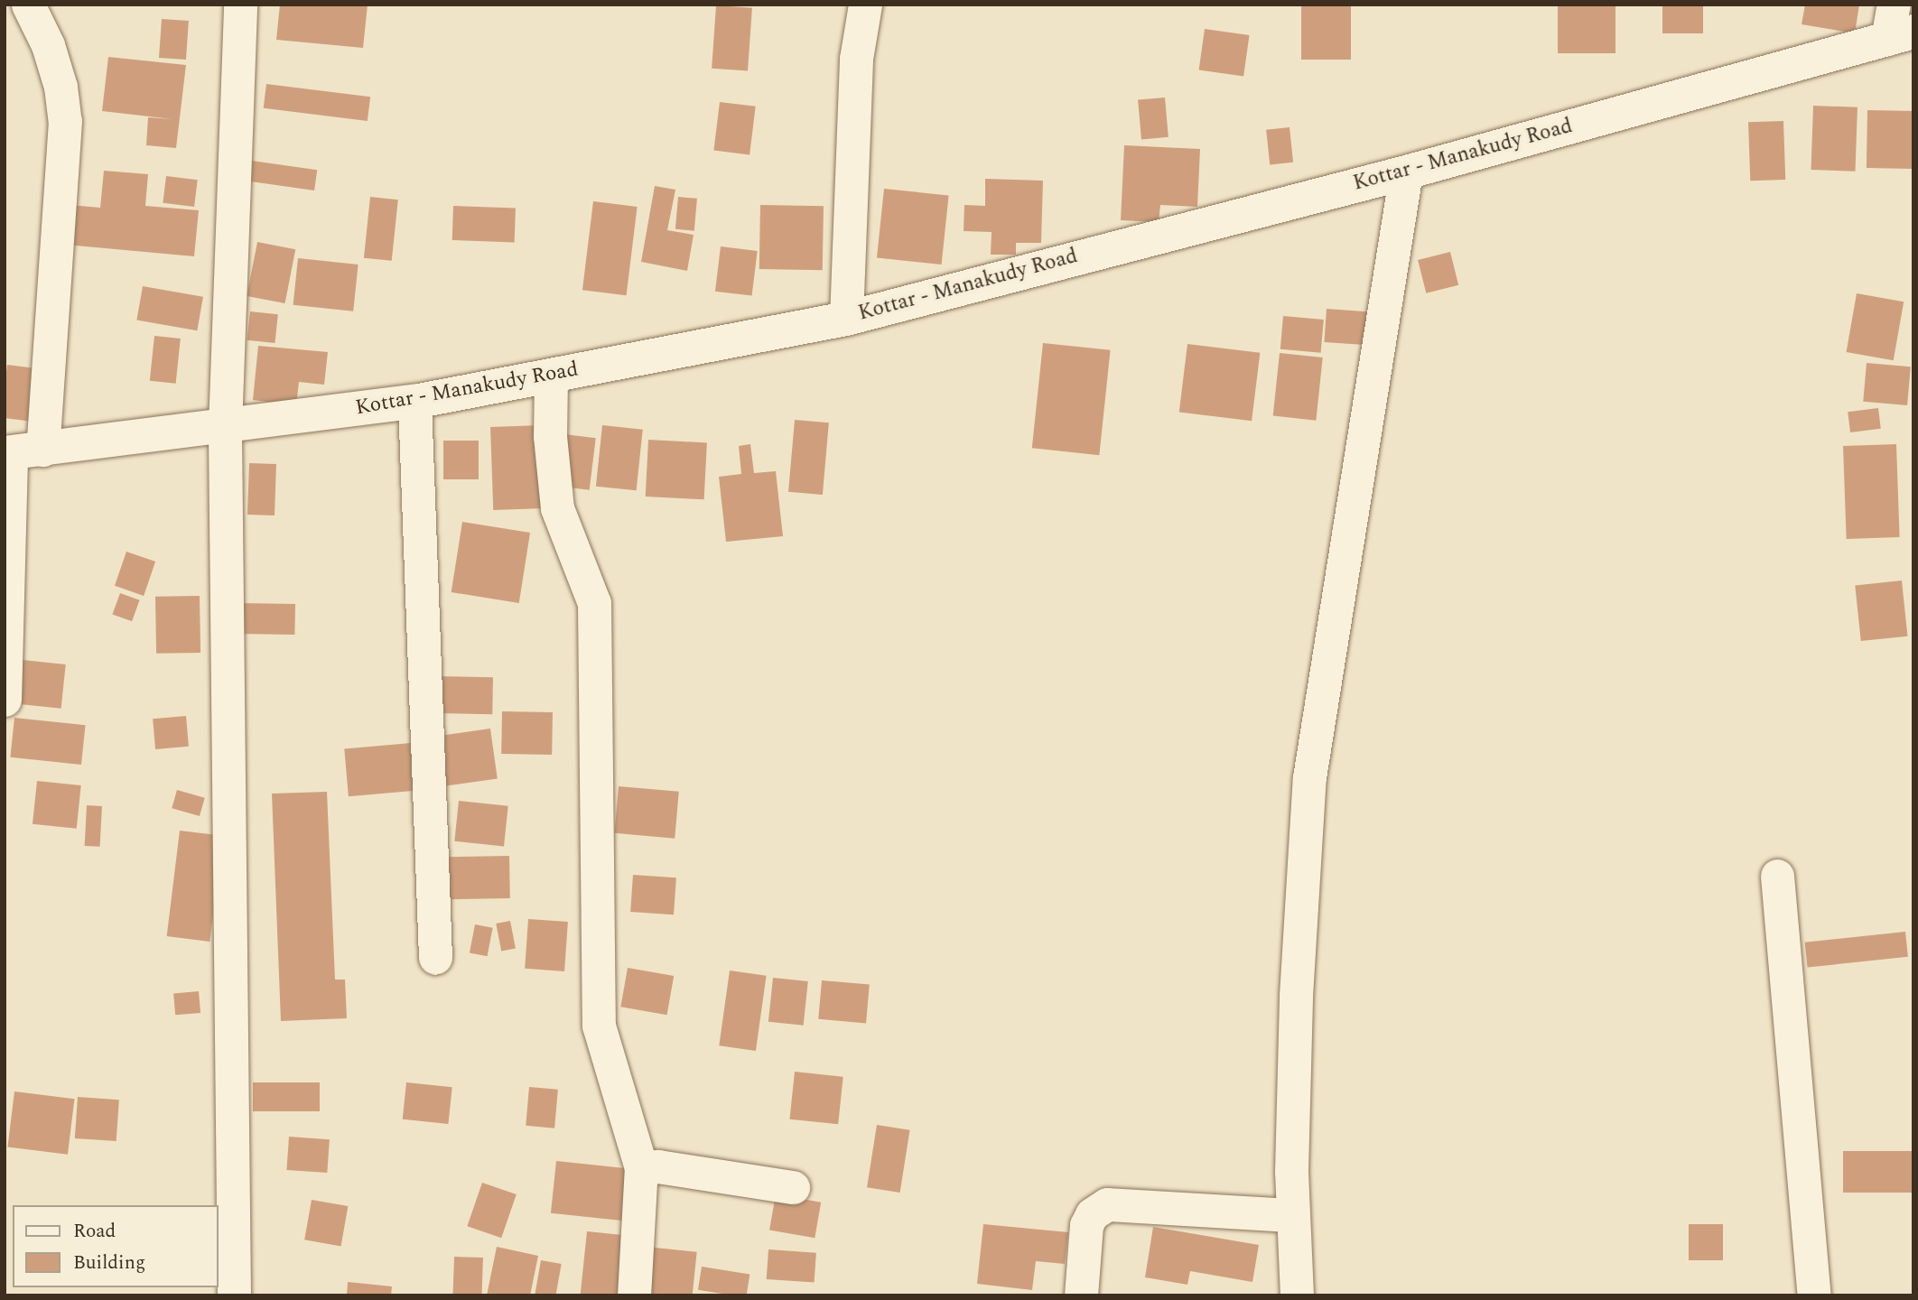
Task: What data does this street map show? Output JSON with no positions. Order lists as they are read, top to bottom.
{
  "streets": {
    "main road": ["Kottar - Manakudy Road"]
  },
  "legend": ["Road", "Building"]
}
